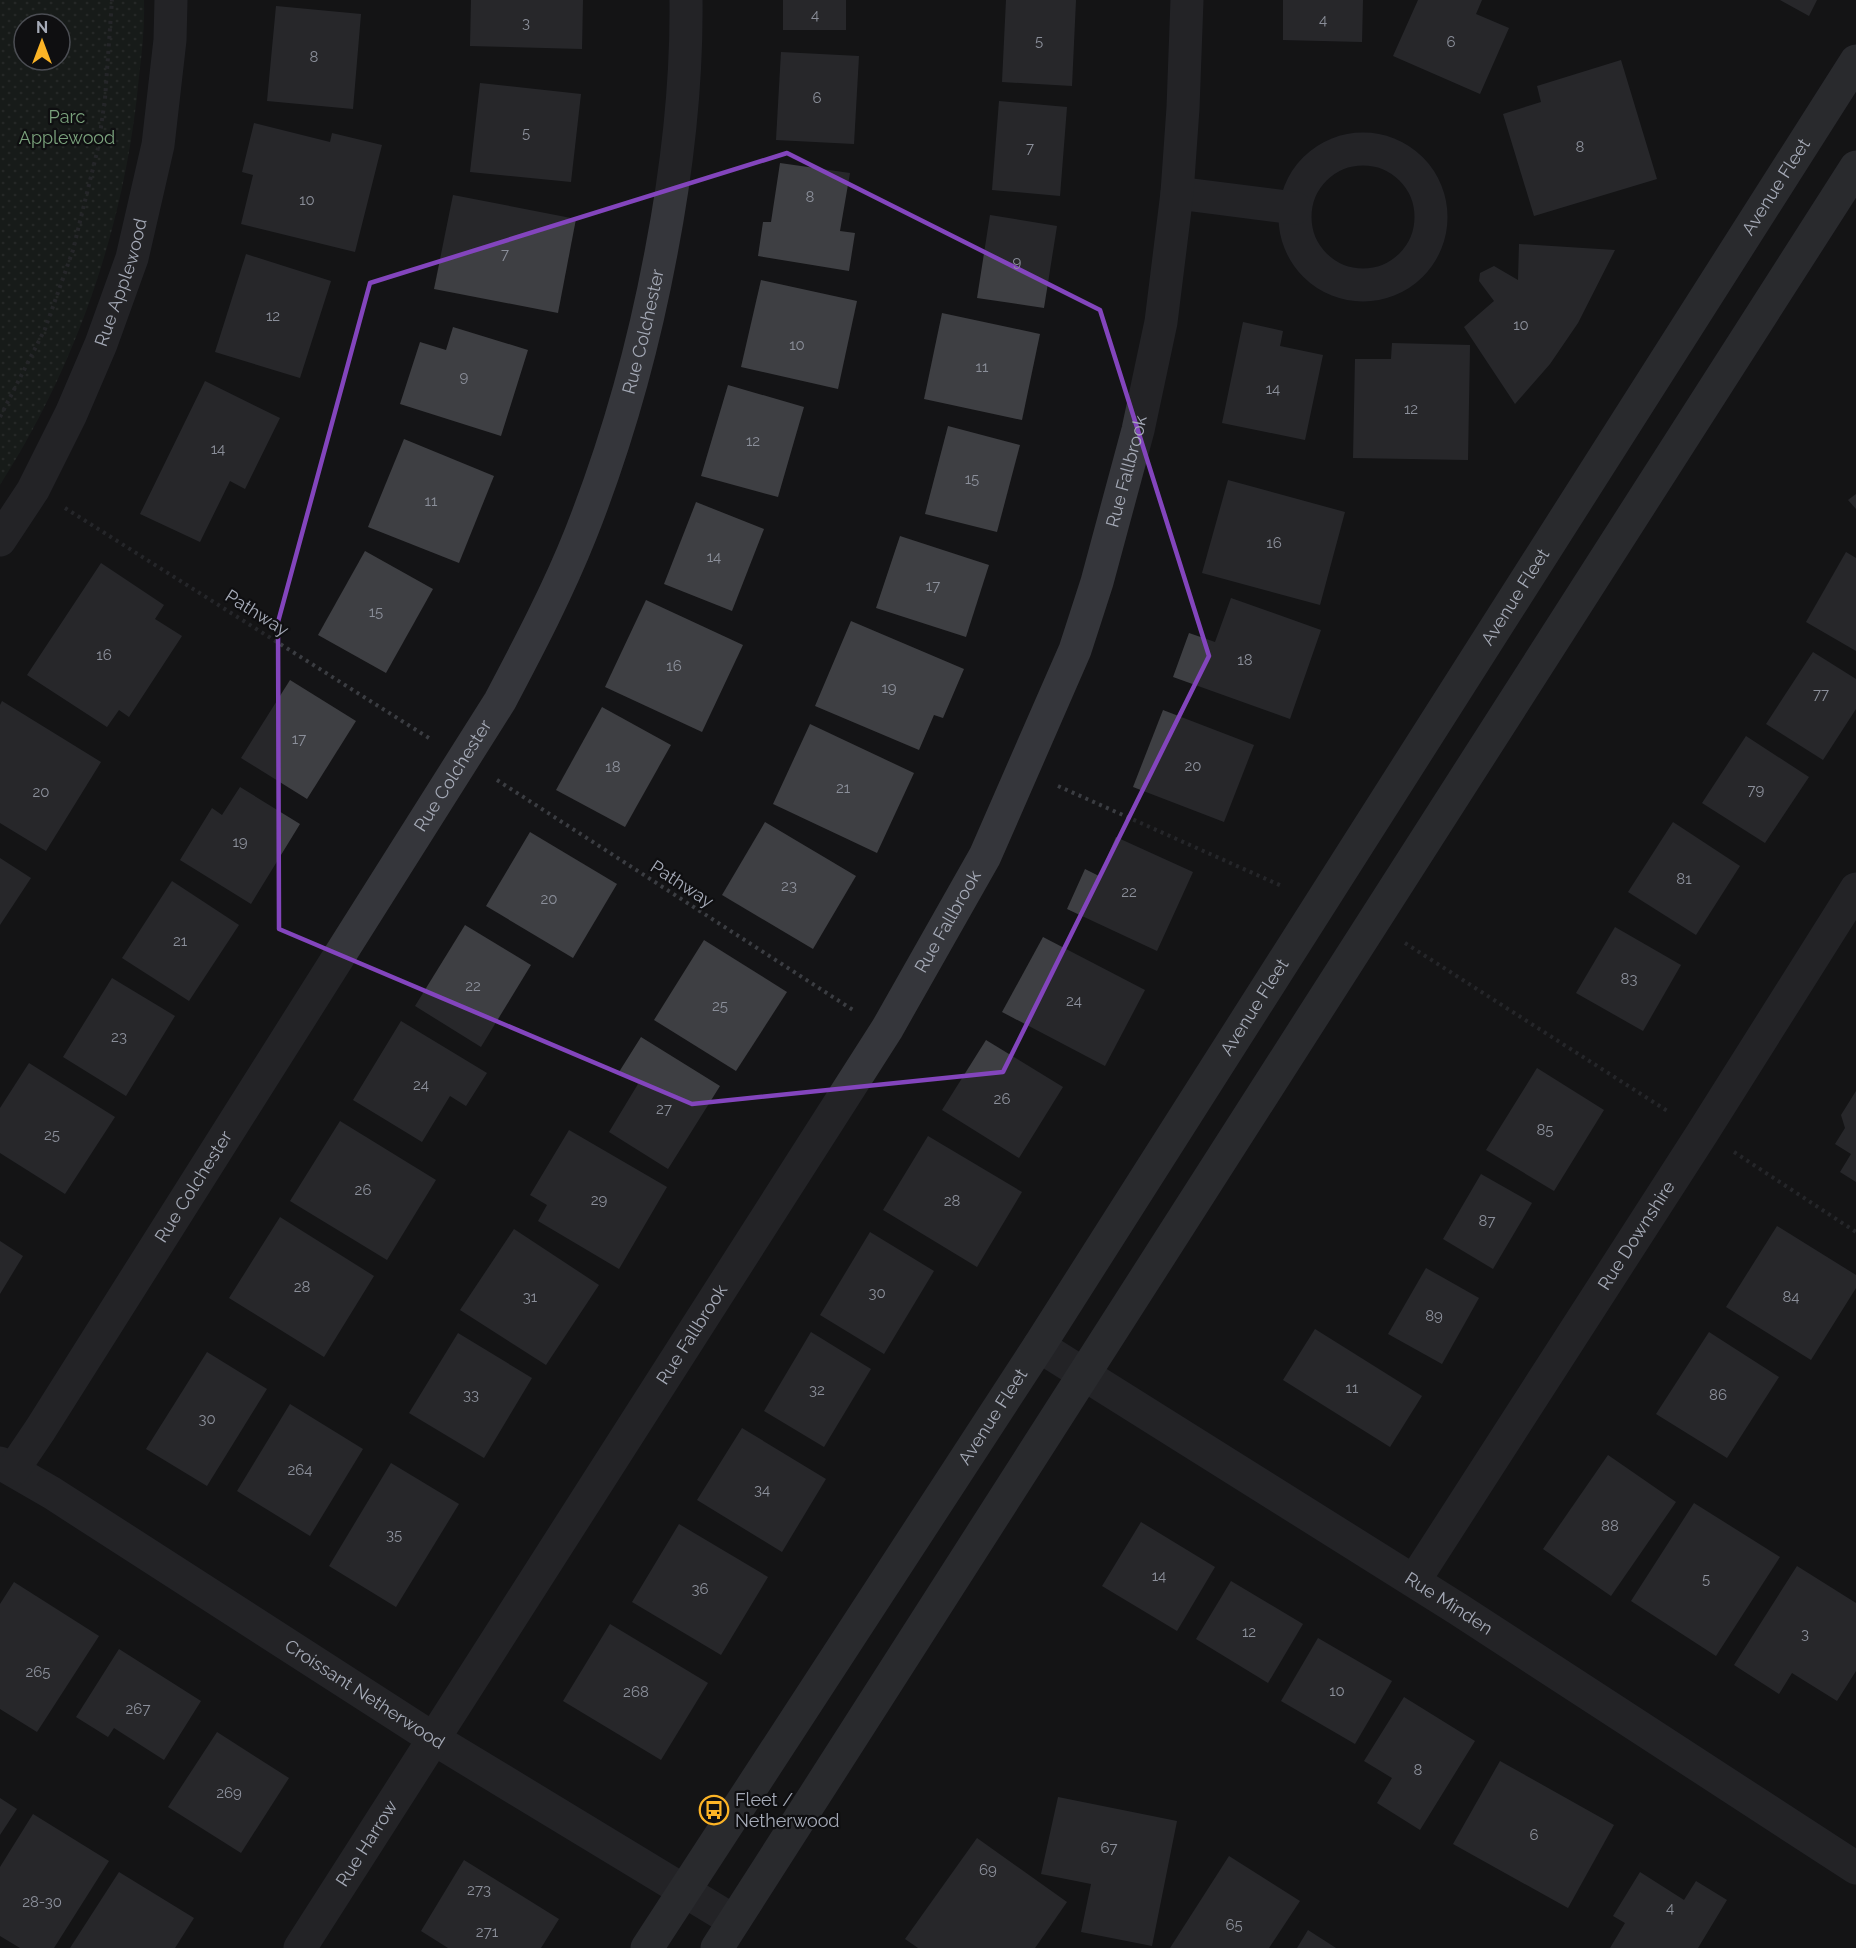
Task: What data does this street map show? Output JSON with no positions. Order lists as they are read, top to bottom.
{
  "streets": {
    "main road": ["Avenue Fleet"],
    "street": [
      "Rue Applewood",
      "Rue Colchester",
      "Rue Fallbrook",
      "Rue Downshire",
      "Rue Minden",
      "Croissant Netherwood",
      "Rue Harrow"
    ],
    "path": ["Pathway"]
  },
  "crossings": [
    ["Avenue Fleet", "Rue Minden"],
    ["Avenue Fleet", "Croissant Netherwood"],
    ["Rue Colchester", "Croissant Netherwood"],
    ["Rue Fallbrook", "Croissant Netherwood"],
    ["Rue Fallbrook", "Rue Harrow"],
    ["Rue Downshire", "Rue Minden"],
    ["Croissant Netherwood", "Rue Harrow"]
  ],
  "parks": ["Parc Applewood"],
  "places": {
    "bus stop": ["Fleet / Netherwood"]
  },
  "house_numbers": [
    "4",
    "4",
    "3",
    "5",
    "6",
    "8",
    "6",
    "5",
    "8",
    "7",
    "8",
    "10",
    "7",
    "9",
    "12",
    "10",
    "10",
    "11",
    "9",
    "14",
    "12",
    "12",
    "14",
    "15",
    "11",
    "16",
    "14",
    "17",
    "15",
    "16",
    "18",
    "16",
    "19",
    "77",
    "17",
    "20",
    "18",
    "21",
    "79",
    "20",
    "19",
    "81",
    "23",
    "22",
    "20",
    "21",
    "83",
    "22",
    "24",
    "25",
    "23",
    "24",
    "26",
    "27",
    "85",
    "25",
    "26",
    "29",
    "28",
    "87",
    "28",
    "30",
    "31",
    "84",
    "89",
    "11",
    "32",
    "33",
    "86",
    "30",
    "264",
    "34",
    "88",
    "35",
    "14",
    "5",
    "36",
    "12",
    "3",
    "265",
    "10",
    "268",
    "267",
    "8",
    "269",
    "6",
    "67",
    "69",
    "273",
    "28-30",
    "4",
    "65",
    "271"
  ],
  "north": "top"
}
